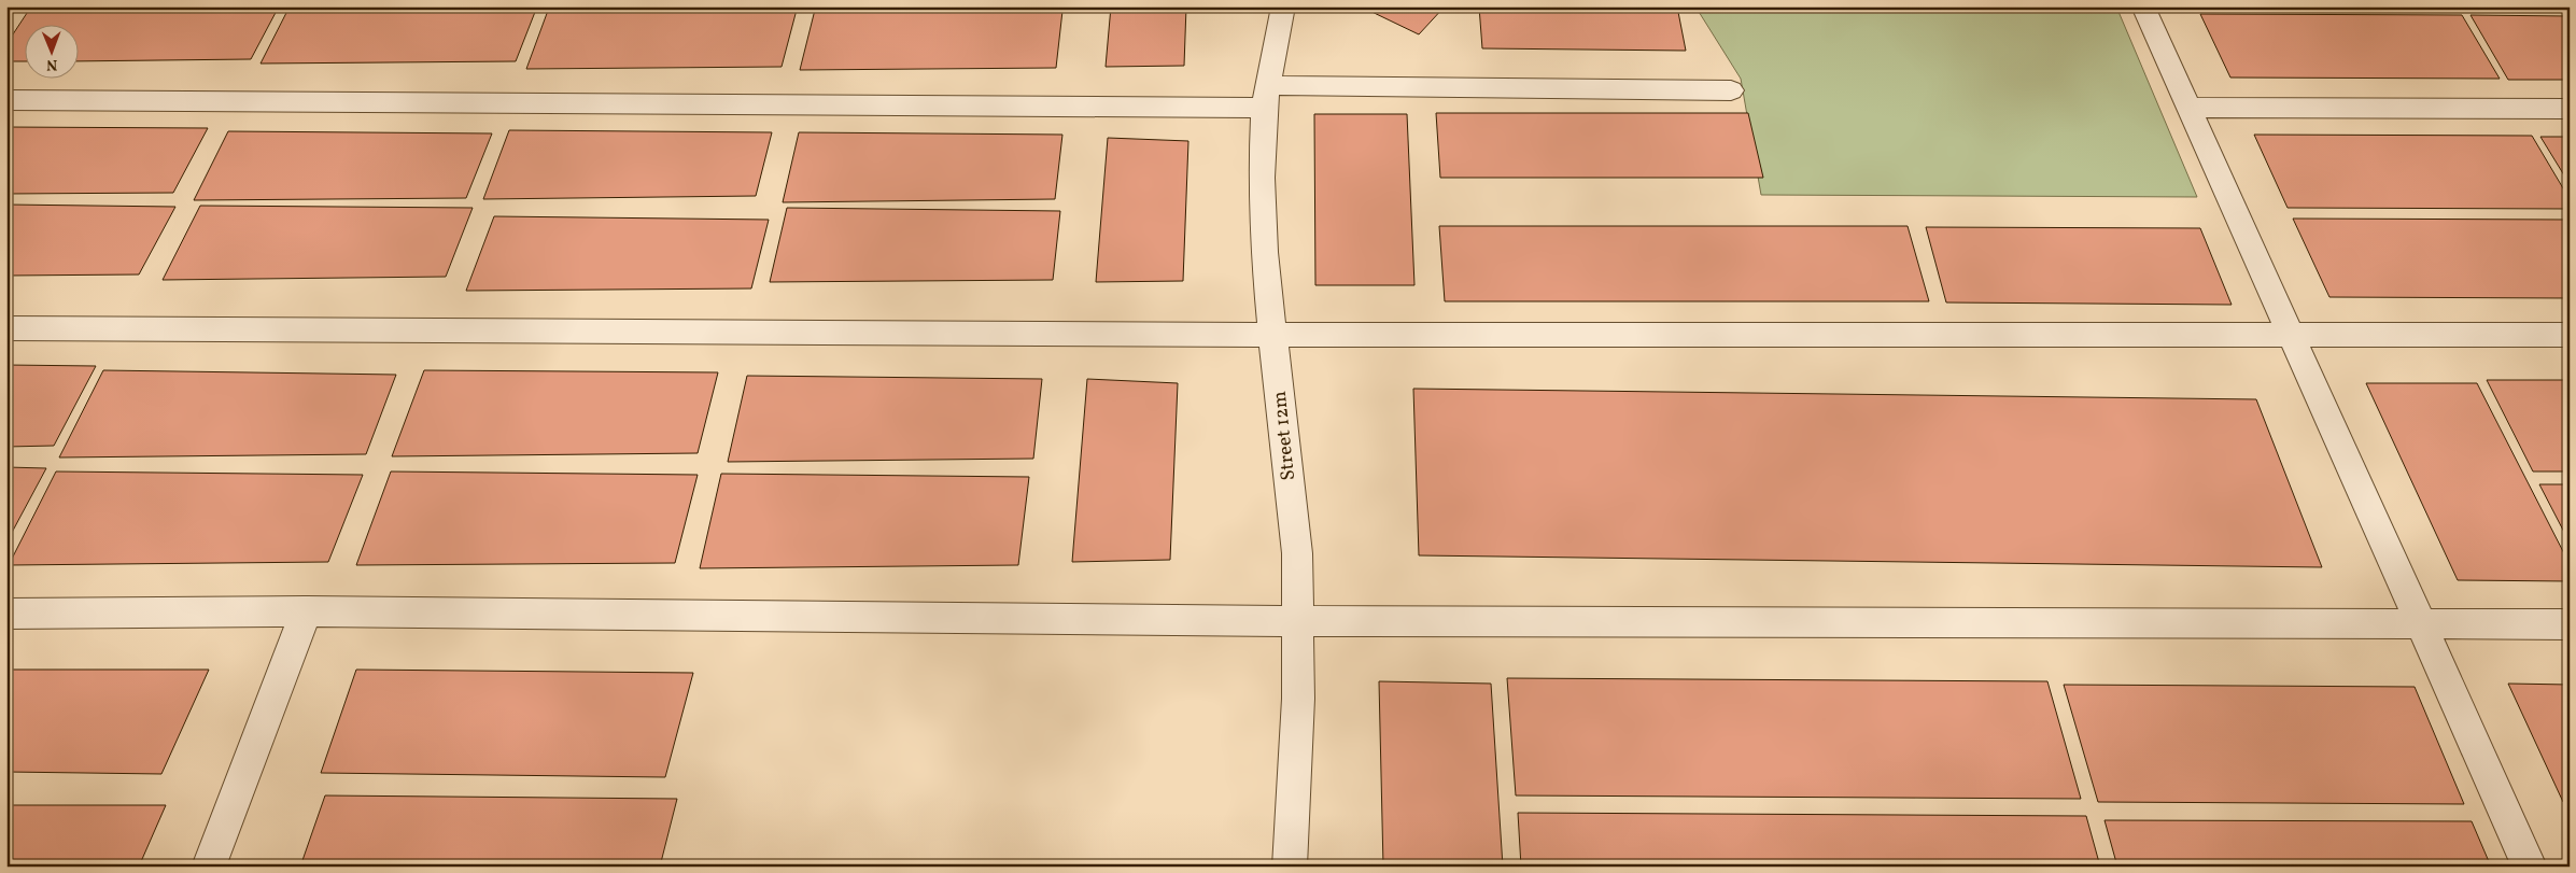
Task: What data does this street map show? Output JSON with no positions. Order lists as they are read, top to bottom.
{
  "streets": {
    "street": ["Street 12m"]
  },
  "north": "bottom"
}
